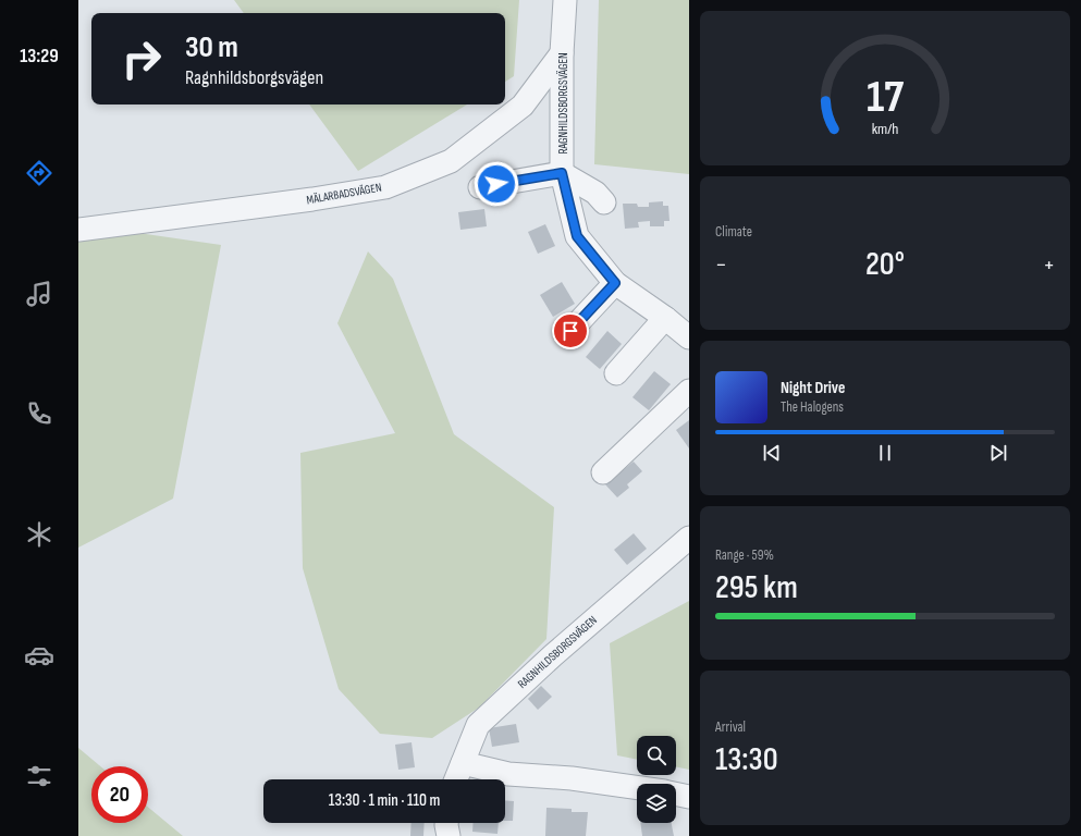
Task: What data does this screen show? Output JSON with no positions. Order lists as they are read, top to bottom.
{
  "streets": {
    "street": ["RAGNHILDSBORGSVÄGEN", "MÄLARBADSVÄGEN"]
  },
  "crossings": [
    ["RAGNHILDSBORGSVÄGEN", "MÄLARBADSVÄGEN"]
  ],
  "page": {
    "tabs": "13:29",
    "turn": ["30 m", "Ragnhildsborgsvägen"],
    "tile": [
      "Climate",
      ["Range · 59%", "295 km"],
      ["Arrival", "13:30"]
    ],
    "heat": ["−", "20°", "+"],
    "song": ["Night Drive", "The Halogens"],
    "limit": "20",
    "trip": "13:30 · 1 min · 110 m",
    "gauge": ["17", "km/h"]
  }
}
